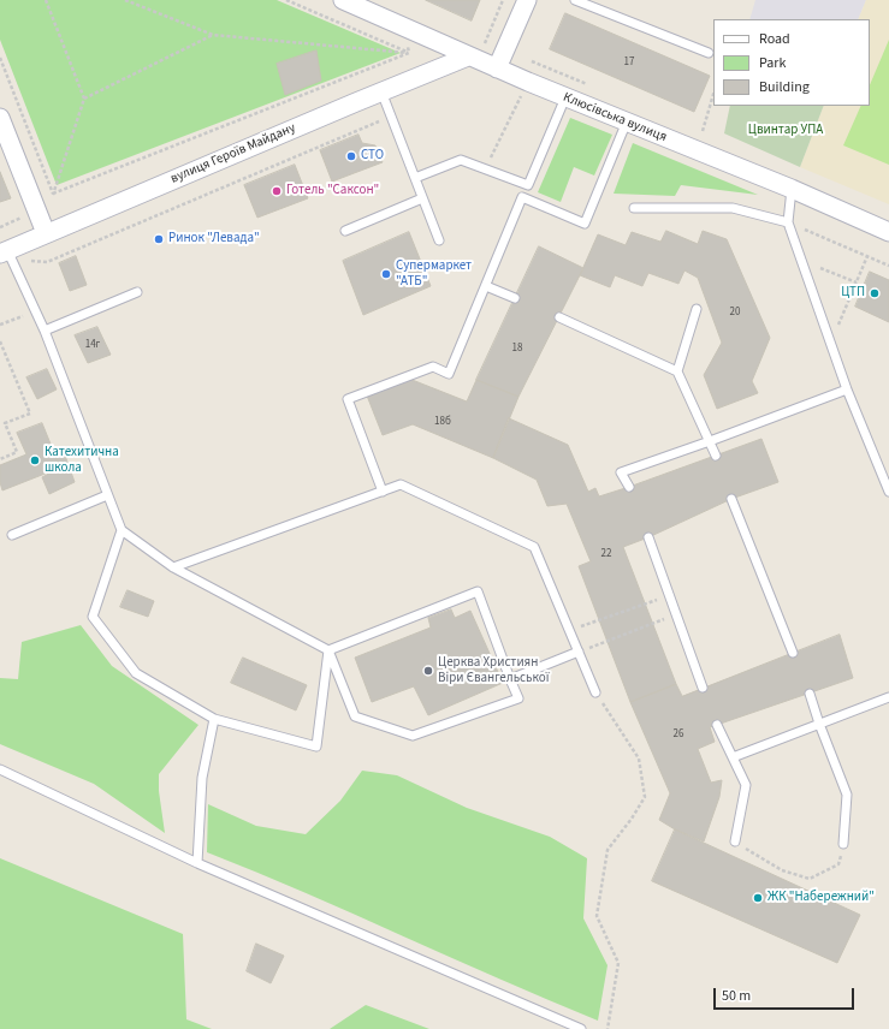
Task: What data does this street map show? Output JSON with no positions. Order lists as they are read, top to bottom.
{
  "streets": {
    "street": ["Клюсівська вулиця", "вулиця Героїв Майдану"]
  },
  "crossings": [
    ["Клюсівська вулиця", "вулиця Героїв Майдану"]
  ],
  "parks": ["Цвинтар УПА"],
  "places": [
    "СТО",
    "Готель \"Саксон\"",
    "Ринок \"Левада\"",
    "Супермаркет \"АТБ\"",
    "ЦТП",
    "Катехитична школа",
    "Церква Християн Віри Євангельської",
    "ЖК \"Набережний\""
  ],
  "house_numbers": [
    "17",
    "20",
    "14г",
    "18",
    "18б",
    "22",
    "26"
  ],
  "legend": ["Road", "Park", "Building"],
  "scale_bar": "50 m"
}
